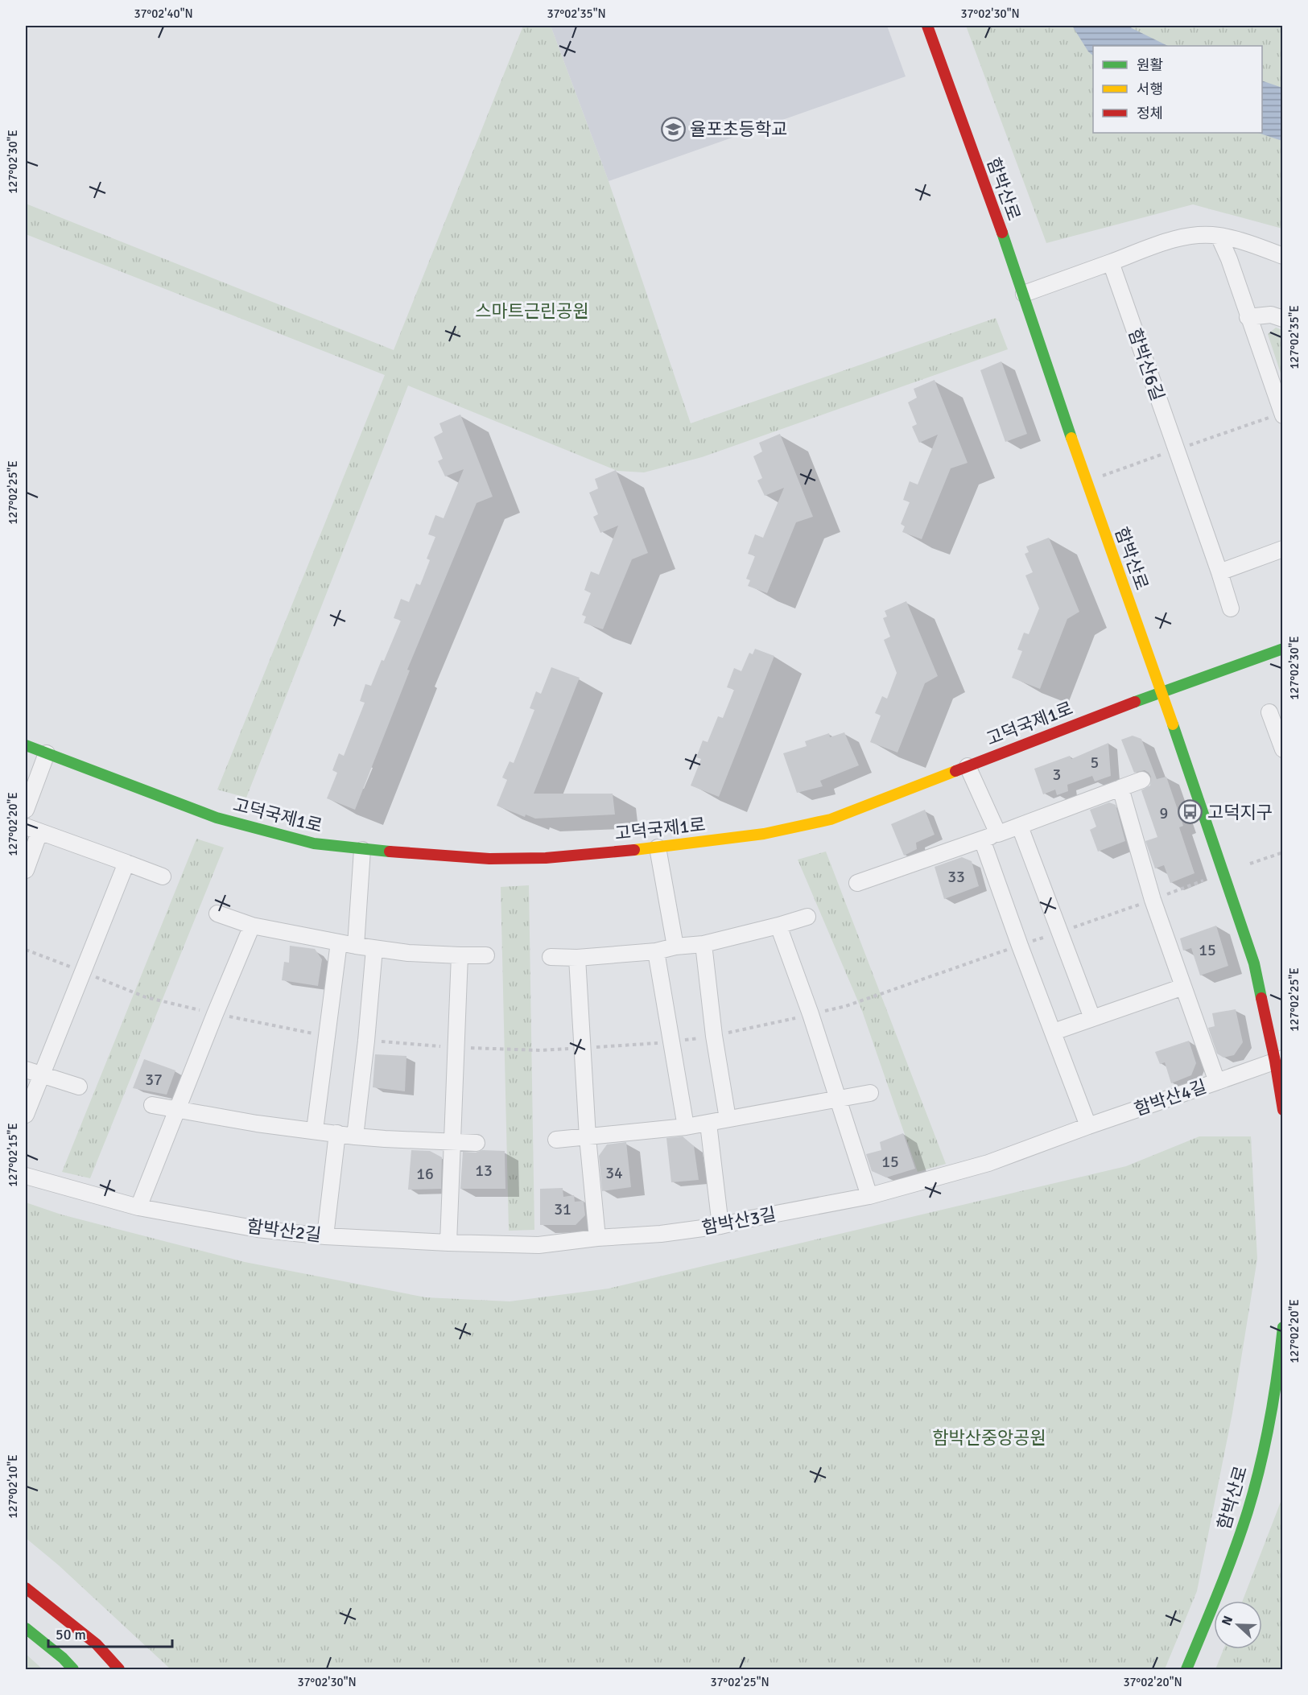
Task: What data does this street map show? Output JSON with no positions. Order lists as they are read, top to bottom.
{
  "streets": {
    "street": [
      "함박산로",
      "함박산6길",
      "고덕국제1로",
      "함박산4길",
      "함박산3길",
      "함박산2길"
    ]
  },
  "crossings": [
    ["함박산로", "고덕국제1로"],
    ["함박산4길", "함박산3길"],
    ["함박산3길", "함박산2길"]
  ],
  "parks": ["스마트근린공원", "함박산중앙공원"],
  "places": {
    "school or university": ["율포초등학교"],
    "bus stop": ["고덕지구"]
  },
  "house_numbers": [
    "5",
    "3",
    "9",
    "33",
    "15",
    "37",
    "15",
    "13",
    "34",
    "16",
    "31"
  ],
  "legend": ["원활", "서행", "정체"],
  "scale_bar": "50 m",
  "north": "left",
  "coordinates": [
    "37°02'40\"N",
    "37°02'35\"N",
    "37°02'30\"N",
    "127°02'30\"E",
    "127°02'35\"E",
    "127°02'25\"E",
    "127°02'20\"E",
    "127°02'15\"E",
    "127°02'10\"E",
    "37°02'25\"N",
    "37°02'20\"N"
  ]
}
